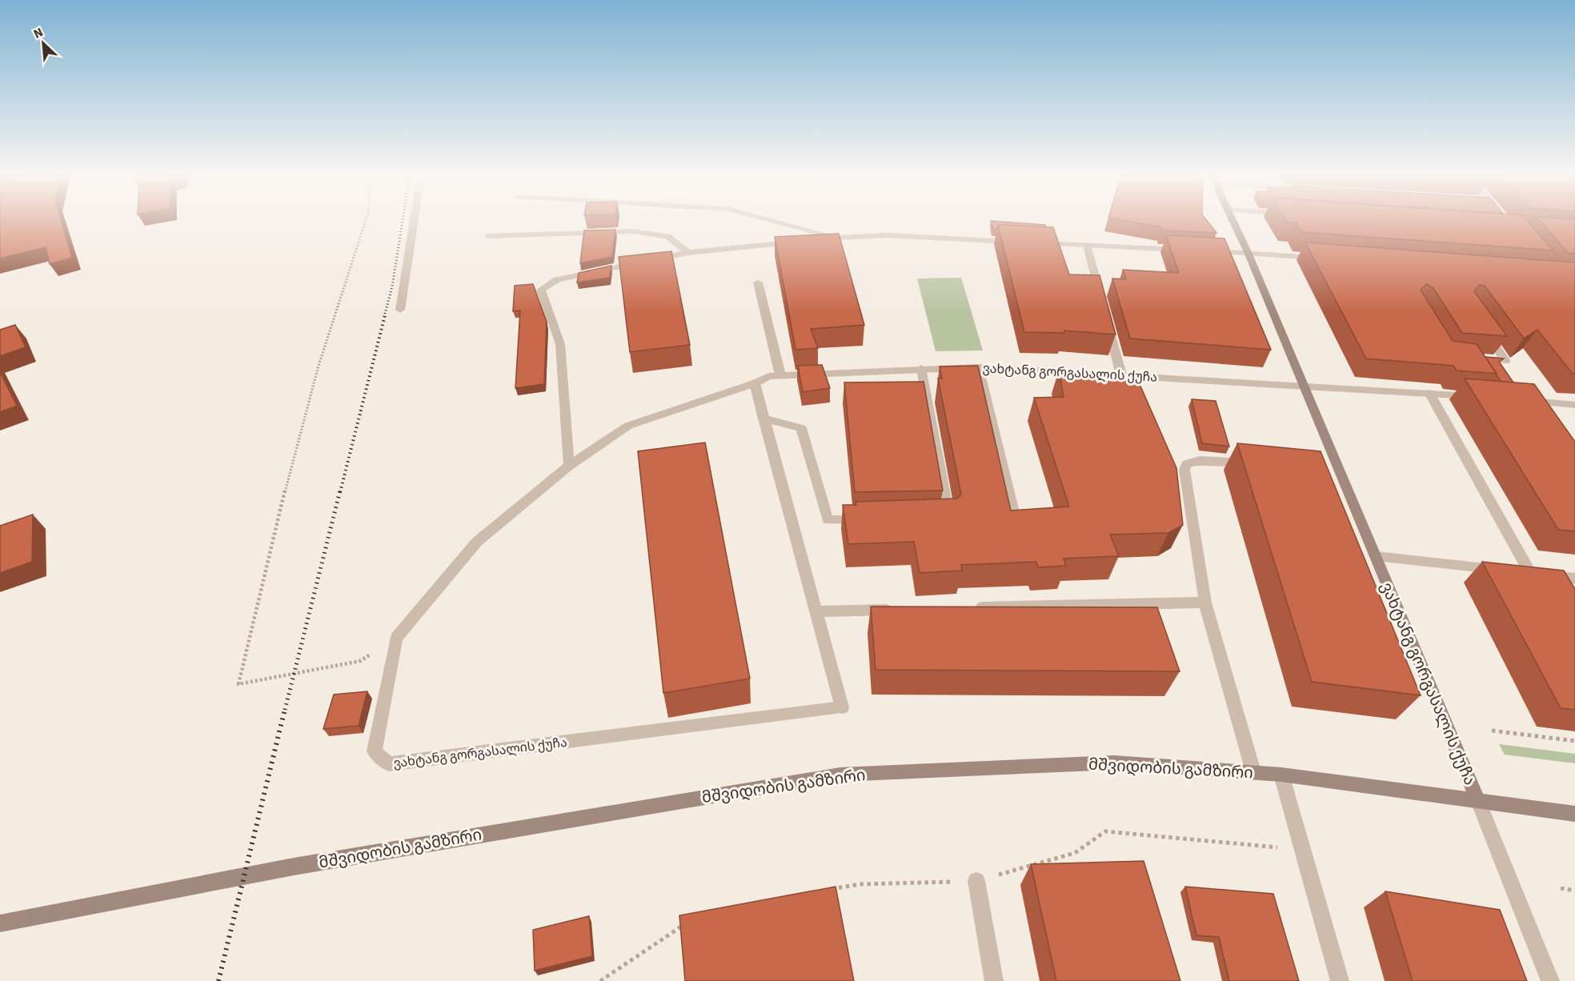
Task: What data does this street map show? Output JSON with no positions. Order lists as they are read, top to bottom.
{
  "streets": {
    "main road": ["ვახტანგ გორგასალის ქუჩა", "მშვიდობის გამზირი"]
  },
  "crossings": [
    ["ვახტანგ გორგასალის ქუჩა", "მშვიდობის გამზირი"]
  ],
  "north": "top left"
}
